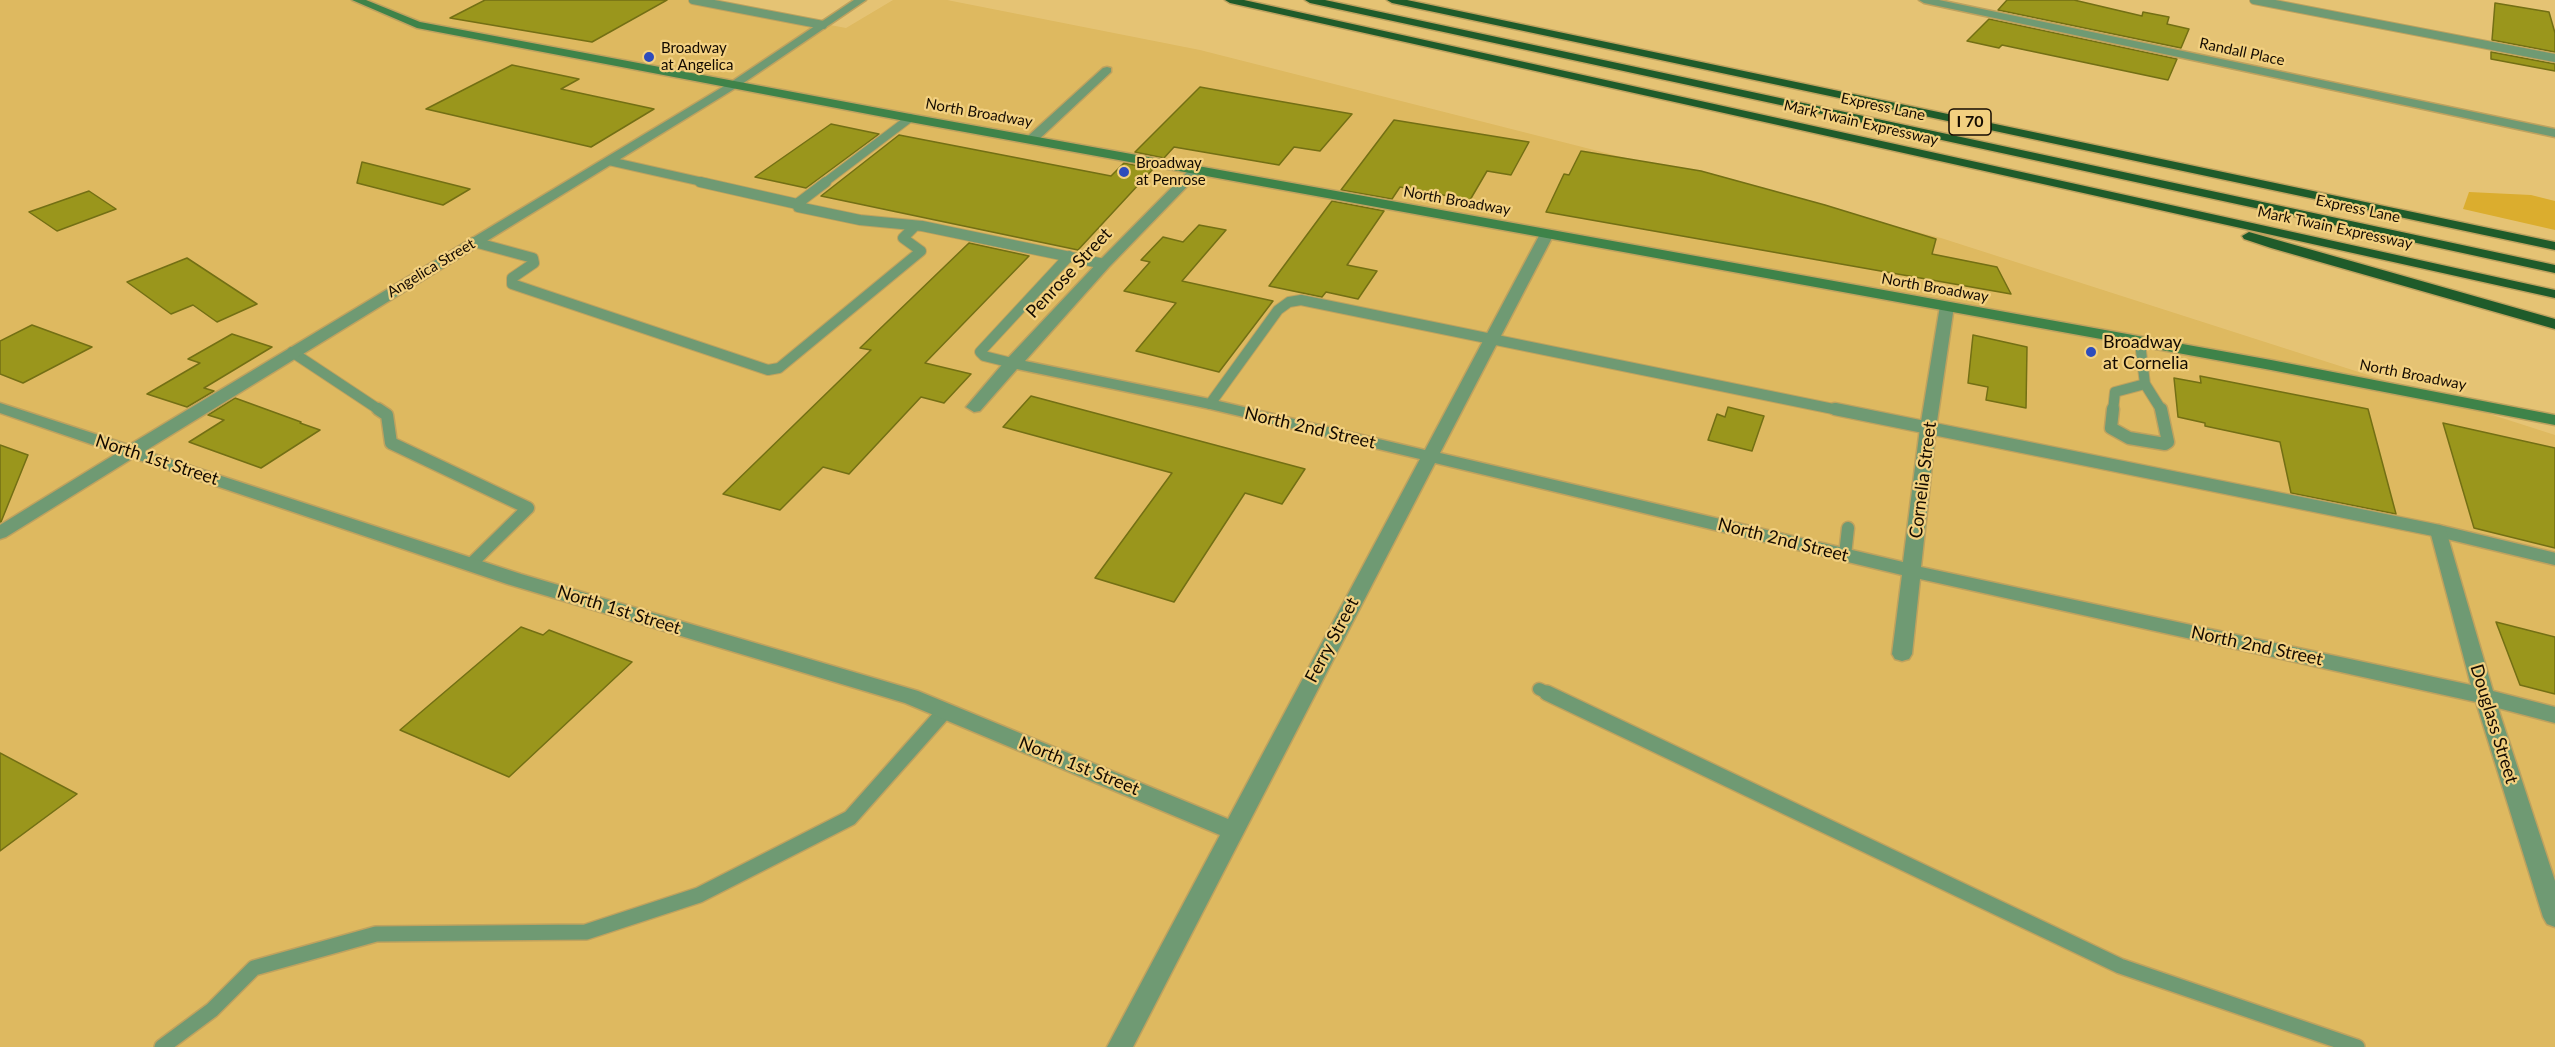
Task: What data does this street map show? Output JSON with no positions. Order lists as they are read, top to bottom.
{
  "streets": {
    "highway": ["Express Lane", "I 70", "Mark Twain Expressway"],
    "main road": ["North Broadway"],
    "street": [
      "Randall Place",
      "Angelica Street",
      "Penrose Street",
      "North 2nd Street",
      "North 1st Street",
      "Cornelia Street",
      "Ferry Street",
      "Douglass Street"
    ]
  },
  "crossings": [
    ["North Broadway", "Angelica Street"],
    ["North Broadway", "Penrose Street"],
    ["North Broadway", "Cornelia Street"],
    ["North Broadway", "Ferry Street"],
    ["Angelica Street", "North 1st Street"],
    ["Penrose Street", "North 2nd Street"],
    ["North 2nd Street", "Cornelia Street"],
    ["North 2nd Street", "Ferry Street"],
    ["North 2nd Street", "Douglass Street"],
    ["North 1st Street", "Ferry Street"]
  ],
  "places": ["Broadway at Angelica", "Broadway at Penrose", "Broadway at Cornelia"]
}
